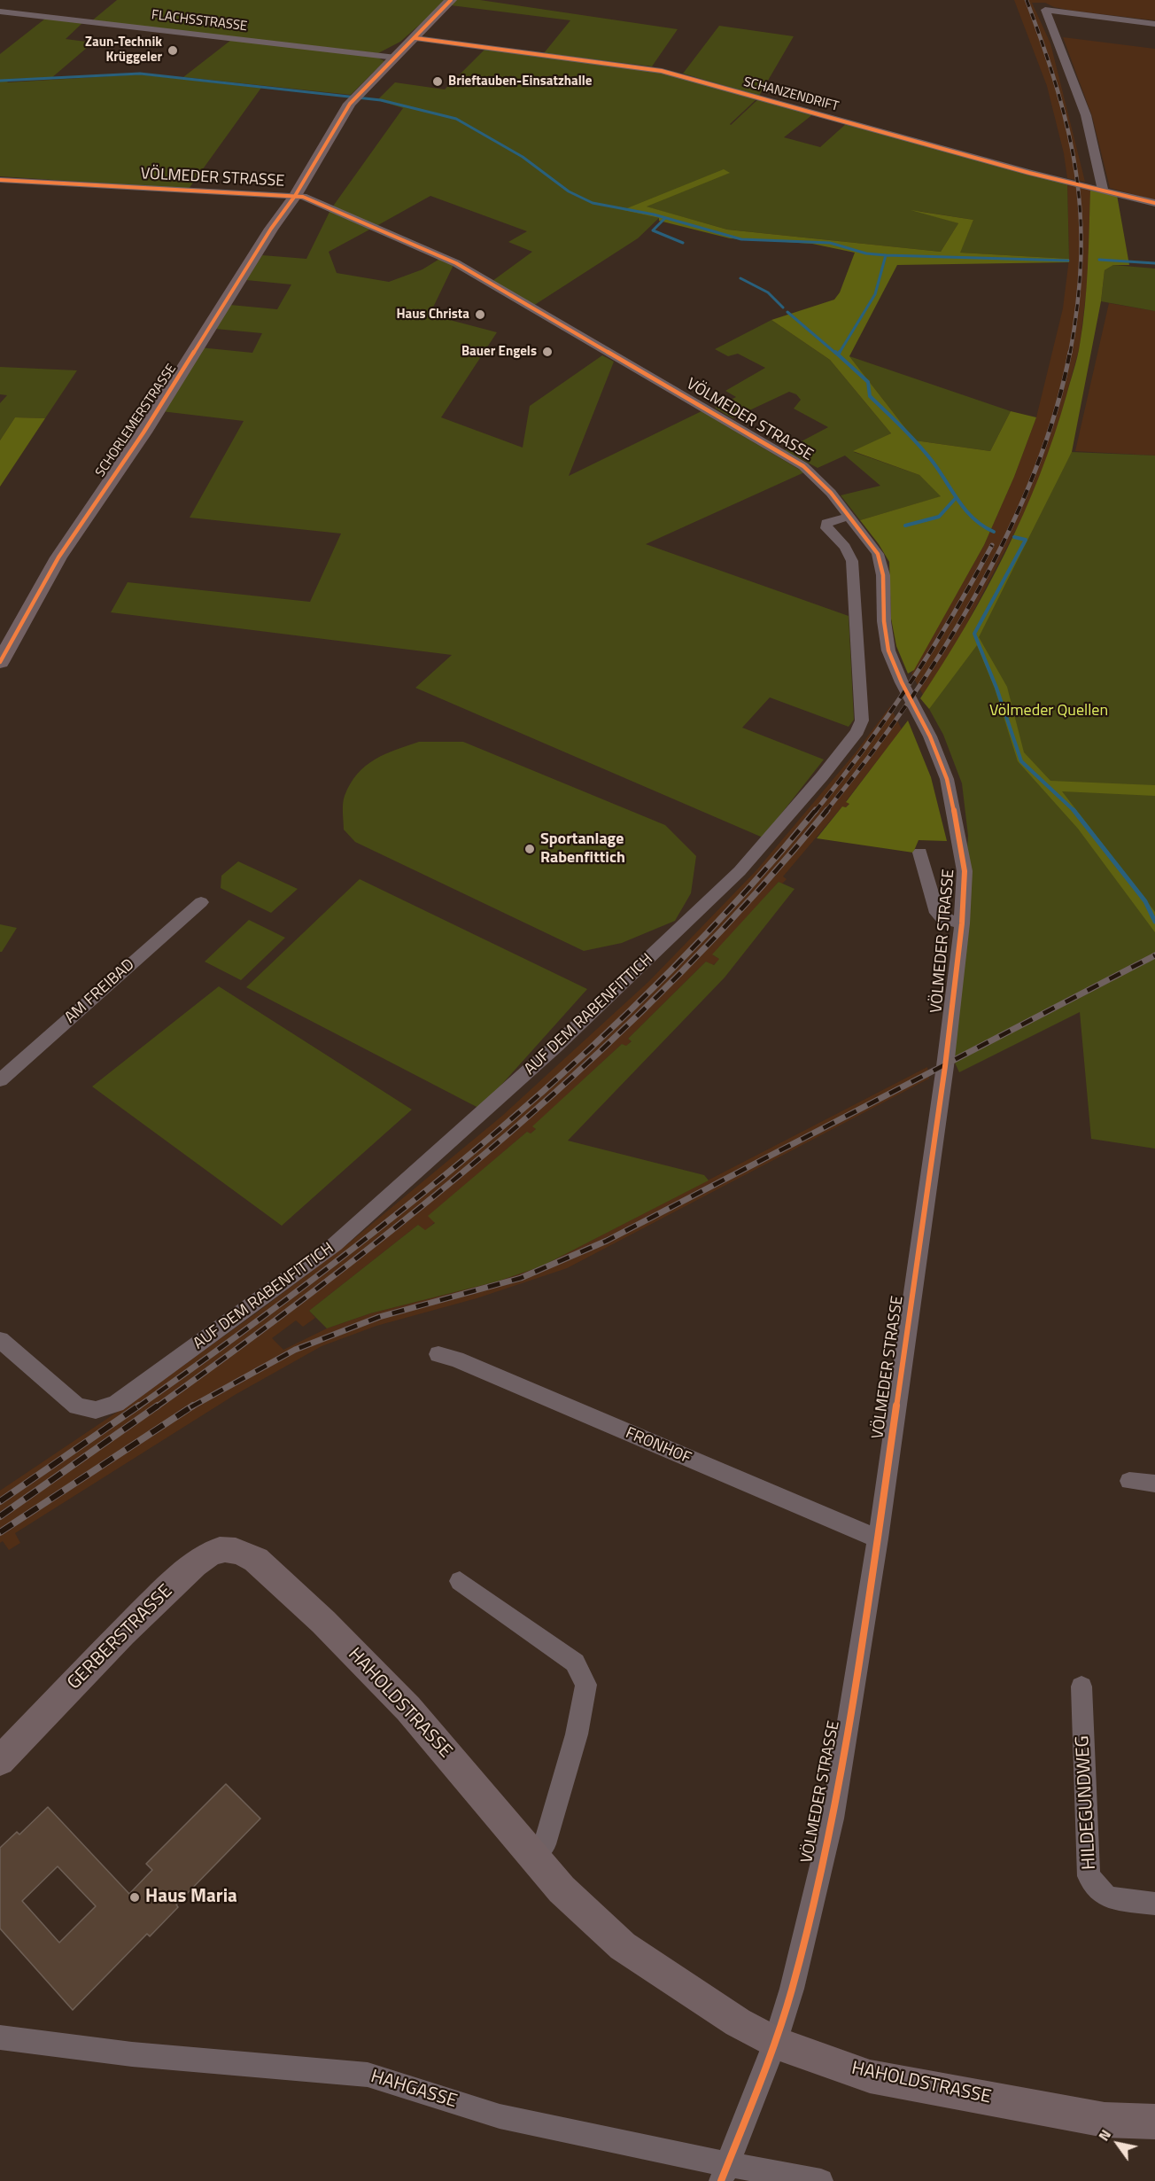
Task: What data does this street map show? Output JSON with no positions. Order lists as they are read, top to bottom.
{
  "streets": {
    "street": [
      "FLACHSSTRASSE",
      "SCHANZENDRIFT",
      "VÖLMEDER STRASSE",
      "SCHORLEMERSTRASSE",
      "AM FREIBAD",
      "AUF DEM RABENFITTICH",
      "FRONHOF",
      "GERBERSTRASSE",
      "HAHOLDSTRASSE",
      "HILDEGUNDWEG",
      "HAHGASSE"
    ]
  },
  "crossings": [
    ["FLACHSSTRASSE", "SCHORLEMERSTRASSE"],
    ["SCHANZENDRIFT", "SCHORLEMERSTRASSE"],
    ["VÖLMEDER STRASSE", "SCHORLEMERSTRASSE"],
    ["VÖLMEDER STRASSE", "AUF DEM RABENFITTICH"],
    ["VÖLMEDER STRASSE", "FRONHOF"],
    ["VÖLMEDER STRASSE", "HAHOLDSTRASSE"],
    ["VÖLMEDER STRASSE", "HAHGASSE"],
    ["GERBERSTRASSE", "HAHOLDSTRASSE"]
  ],
  "parks": ["Völmeder Quellen"],
  "places": [
    "Zaun-Technik Krüggeler",
    "Brieftauben-Einsatzhalle",
    "Haus Christa",
    "Bauer Engels",
    "Sportanlage Rabenfittich",
    "Haus Maria"
  ],
  "north": "top left"
}
